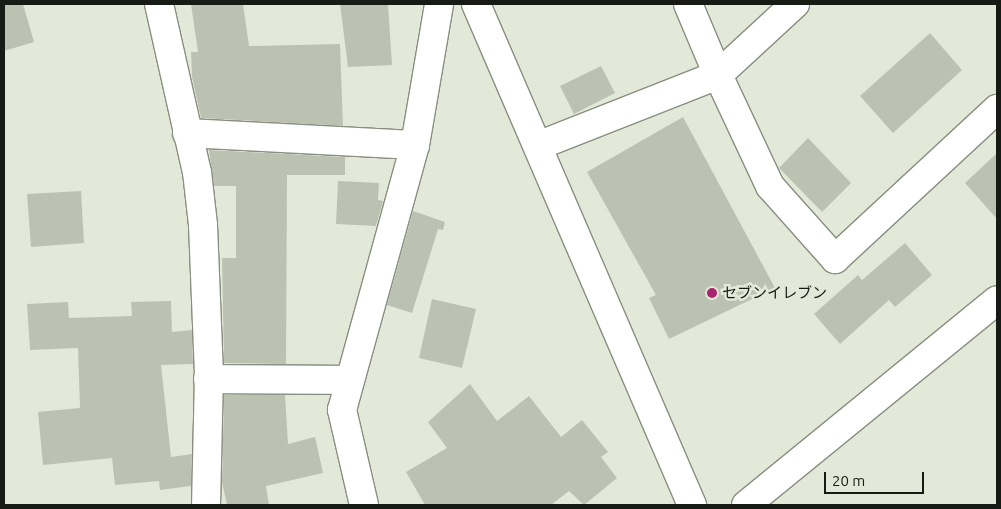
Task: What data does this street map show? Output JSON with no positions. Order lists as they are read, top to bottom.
{
  "places": ["セブンイレブン"],
  "scale_bar": "20 m"
}
